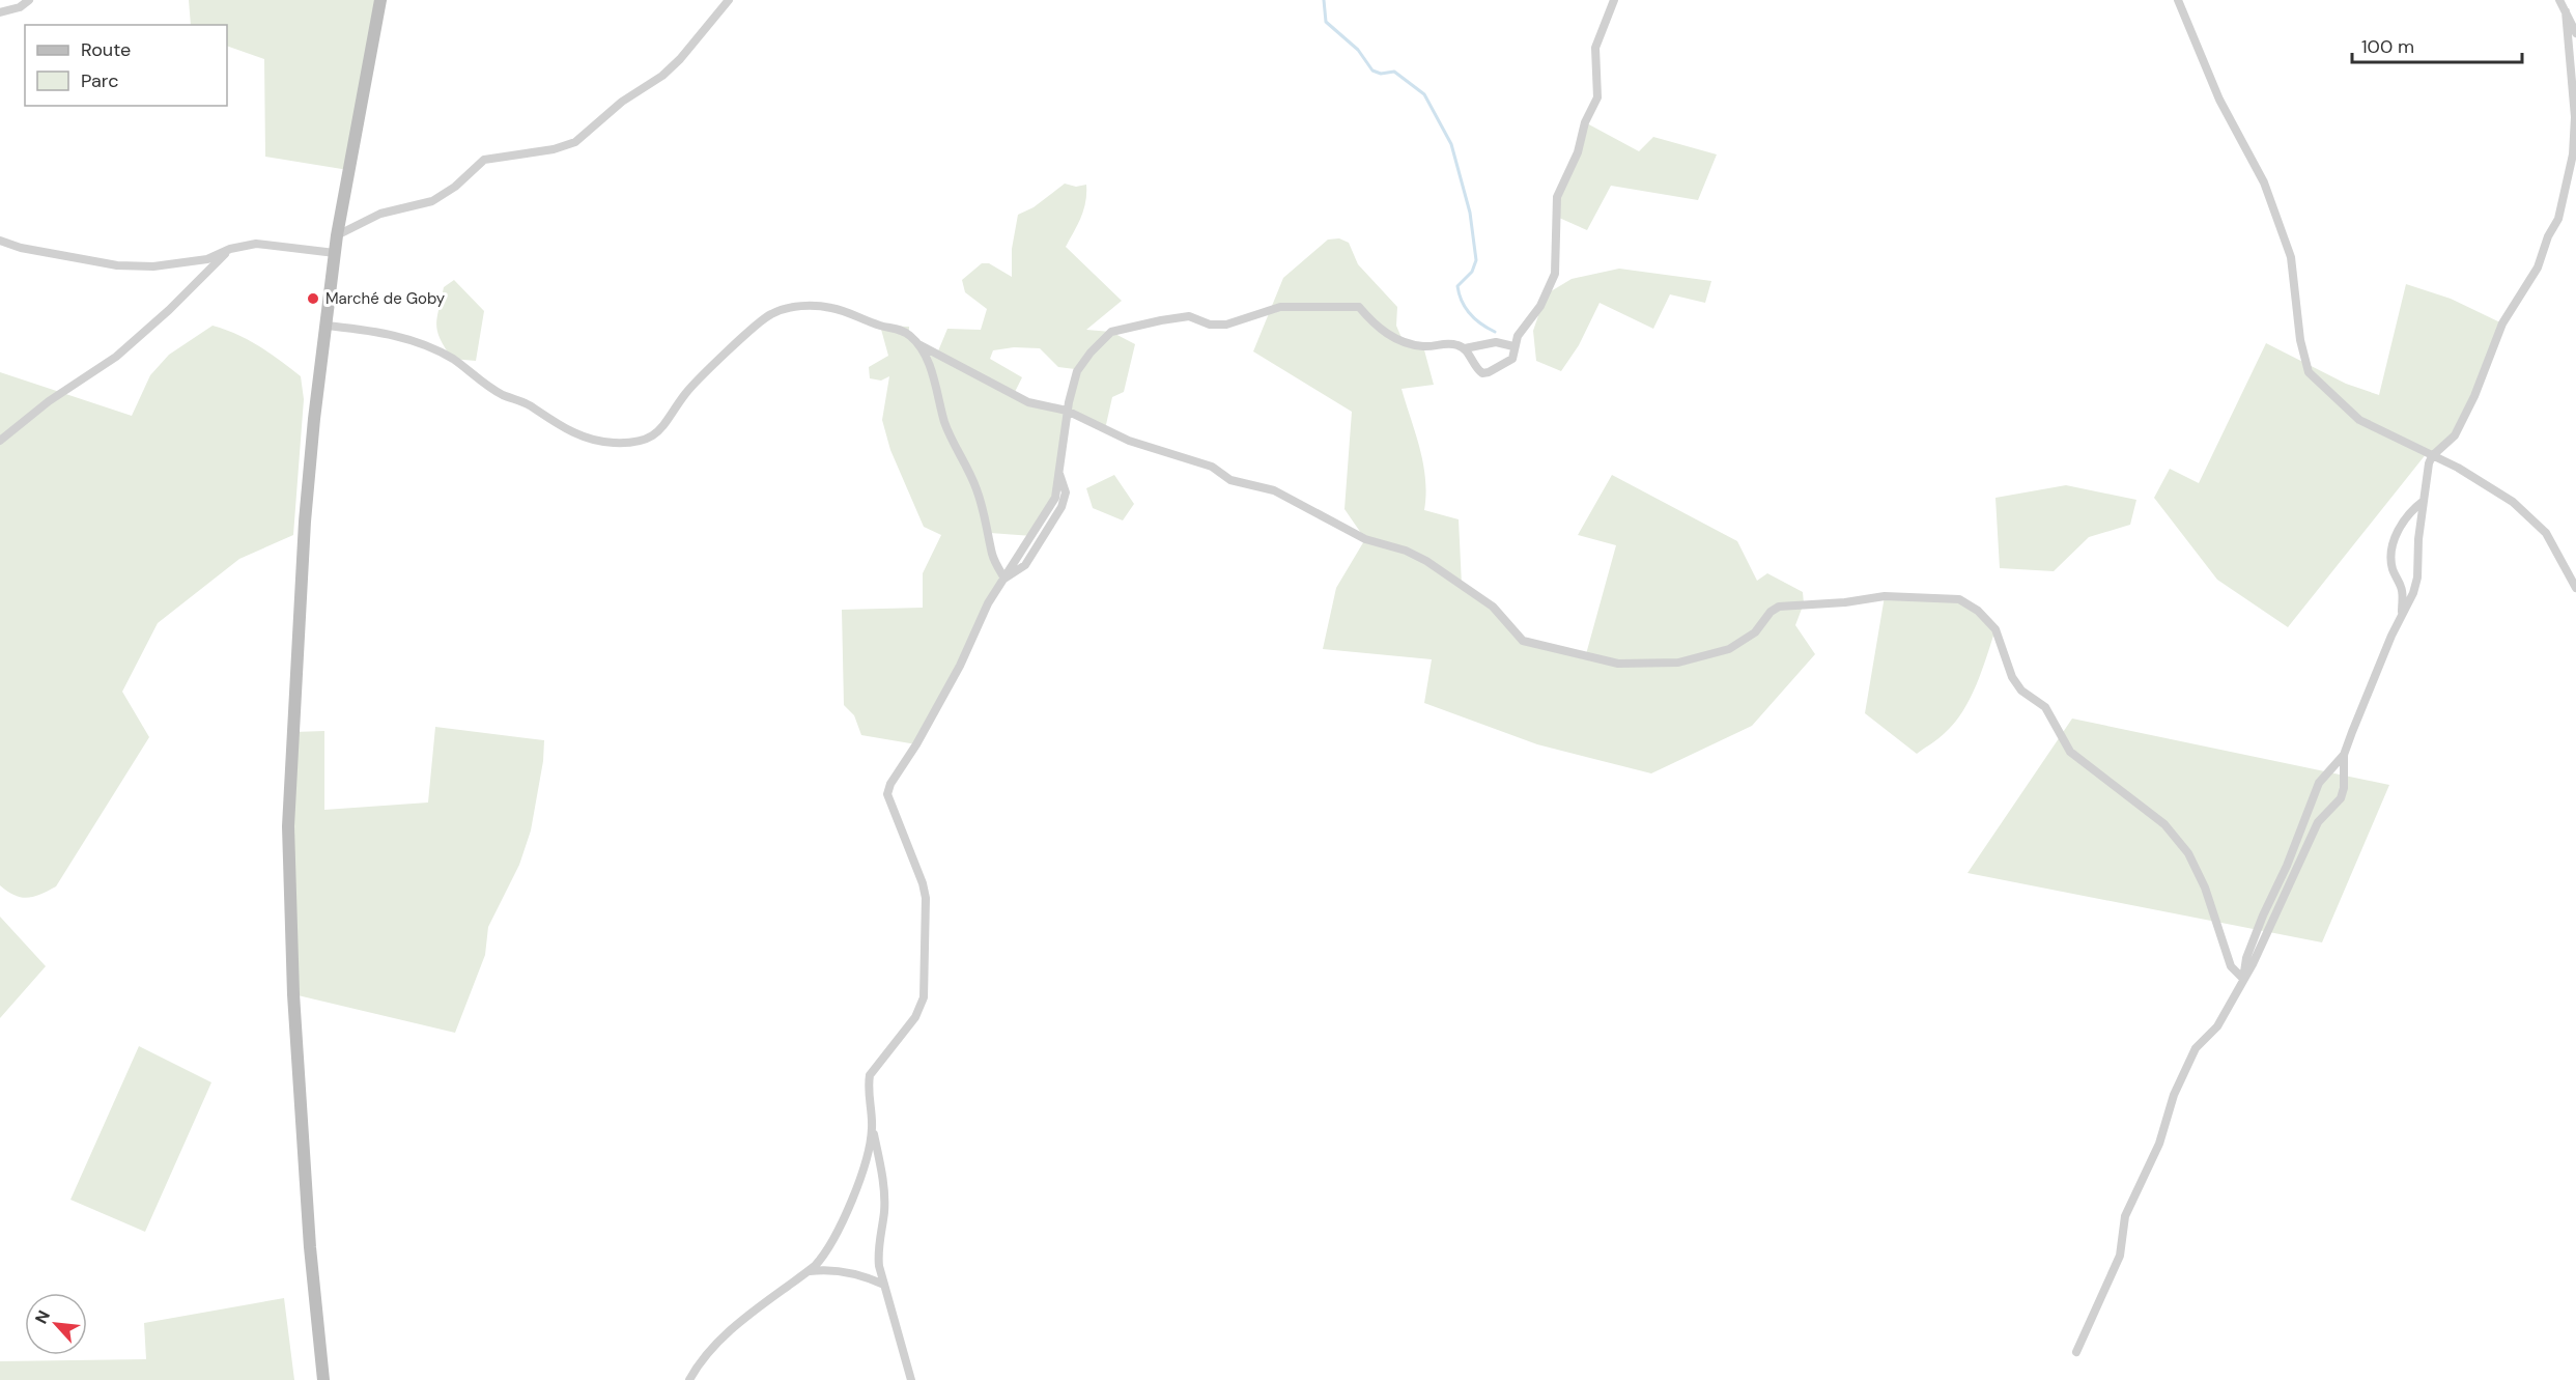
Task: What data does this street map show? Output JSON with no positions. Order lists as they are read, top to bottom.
{
  "places": ["Marché de Goby"],
  "legend": ["Route", "Parc"],
  "scale_bar": "100 m",
  "north": "top left"
}
